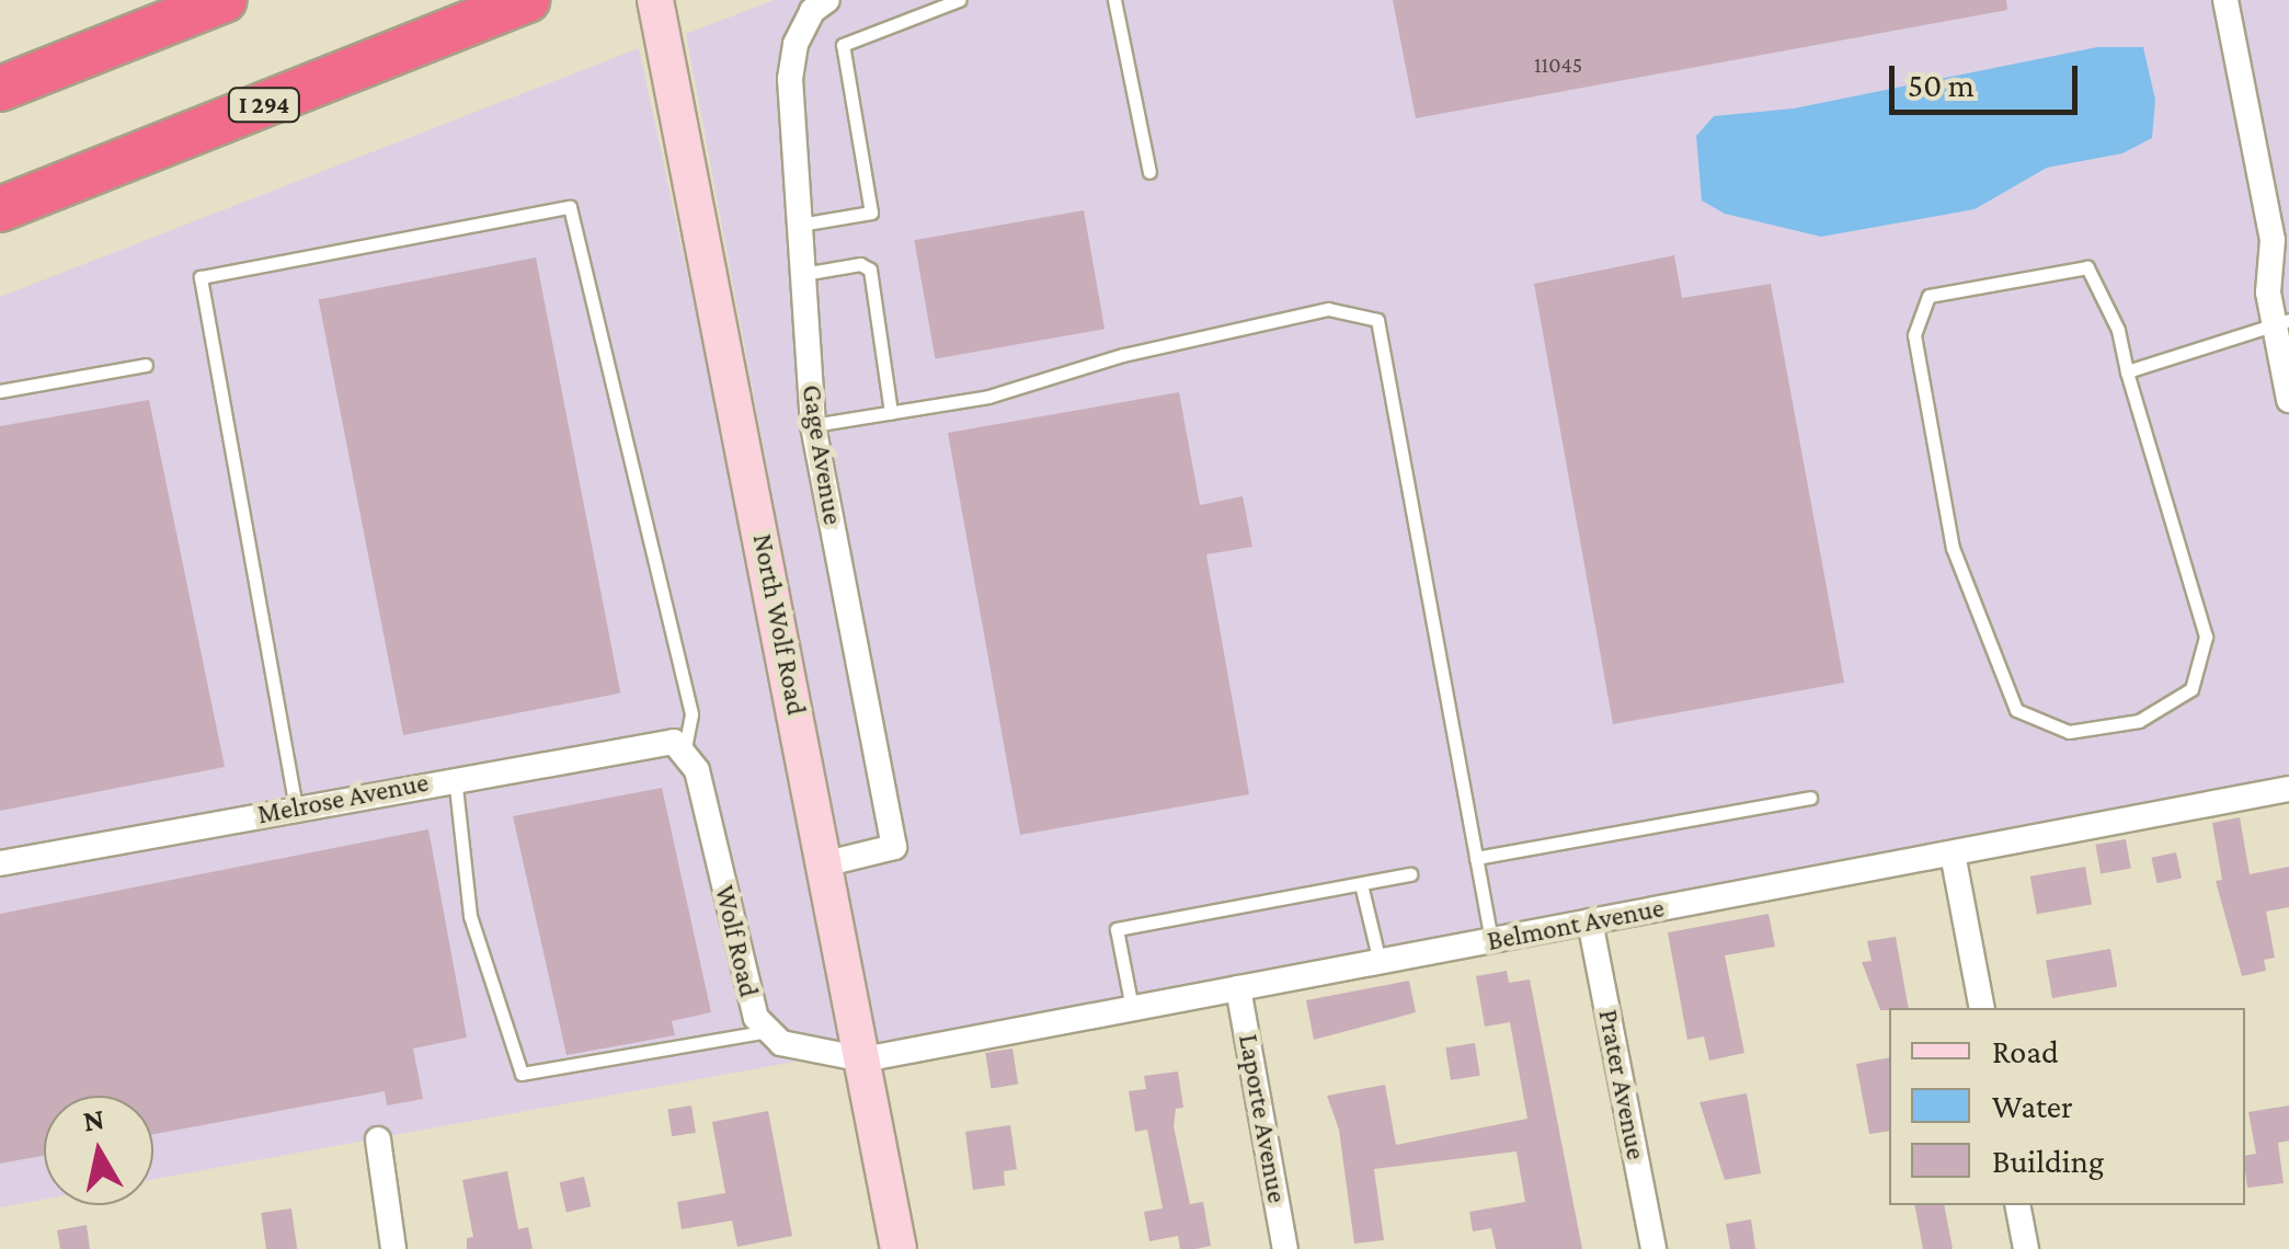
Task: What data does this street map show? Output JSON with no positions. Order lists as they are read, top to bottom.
{
  "streets": {
    "highway": ["I 294"],
    "main road": ["North Wolf Road"],
    "street": [
      "Gage Avenue",
      "Melrose Avenue",
      "Belmont Avenue",
      "Wolf Road",
      "Prater Avenue",
      "Laporte Avenue"
    ]
  },
  "crossings": [
    ["Gage Avenue", "North Wolf Road"],
    ["North Wolf Road", "Belmont Avenue"],
    ["North Wolf Road", "Wolf Road"],
    ["Melrose Avenue", "Wolf Road"],
    ["Belmont Avenue", "Wolf Road"],
    ["Belmont Avenue", "Prater Avenue"],
    ["Belmont Avenue", "Laporte Avenue"]
  ],
  "house_numbers": ["11045"],
  "legend": ["Road", "Water", "Building"],
  "scale_bar": "50 m",
  "north": "top"
}
